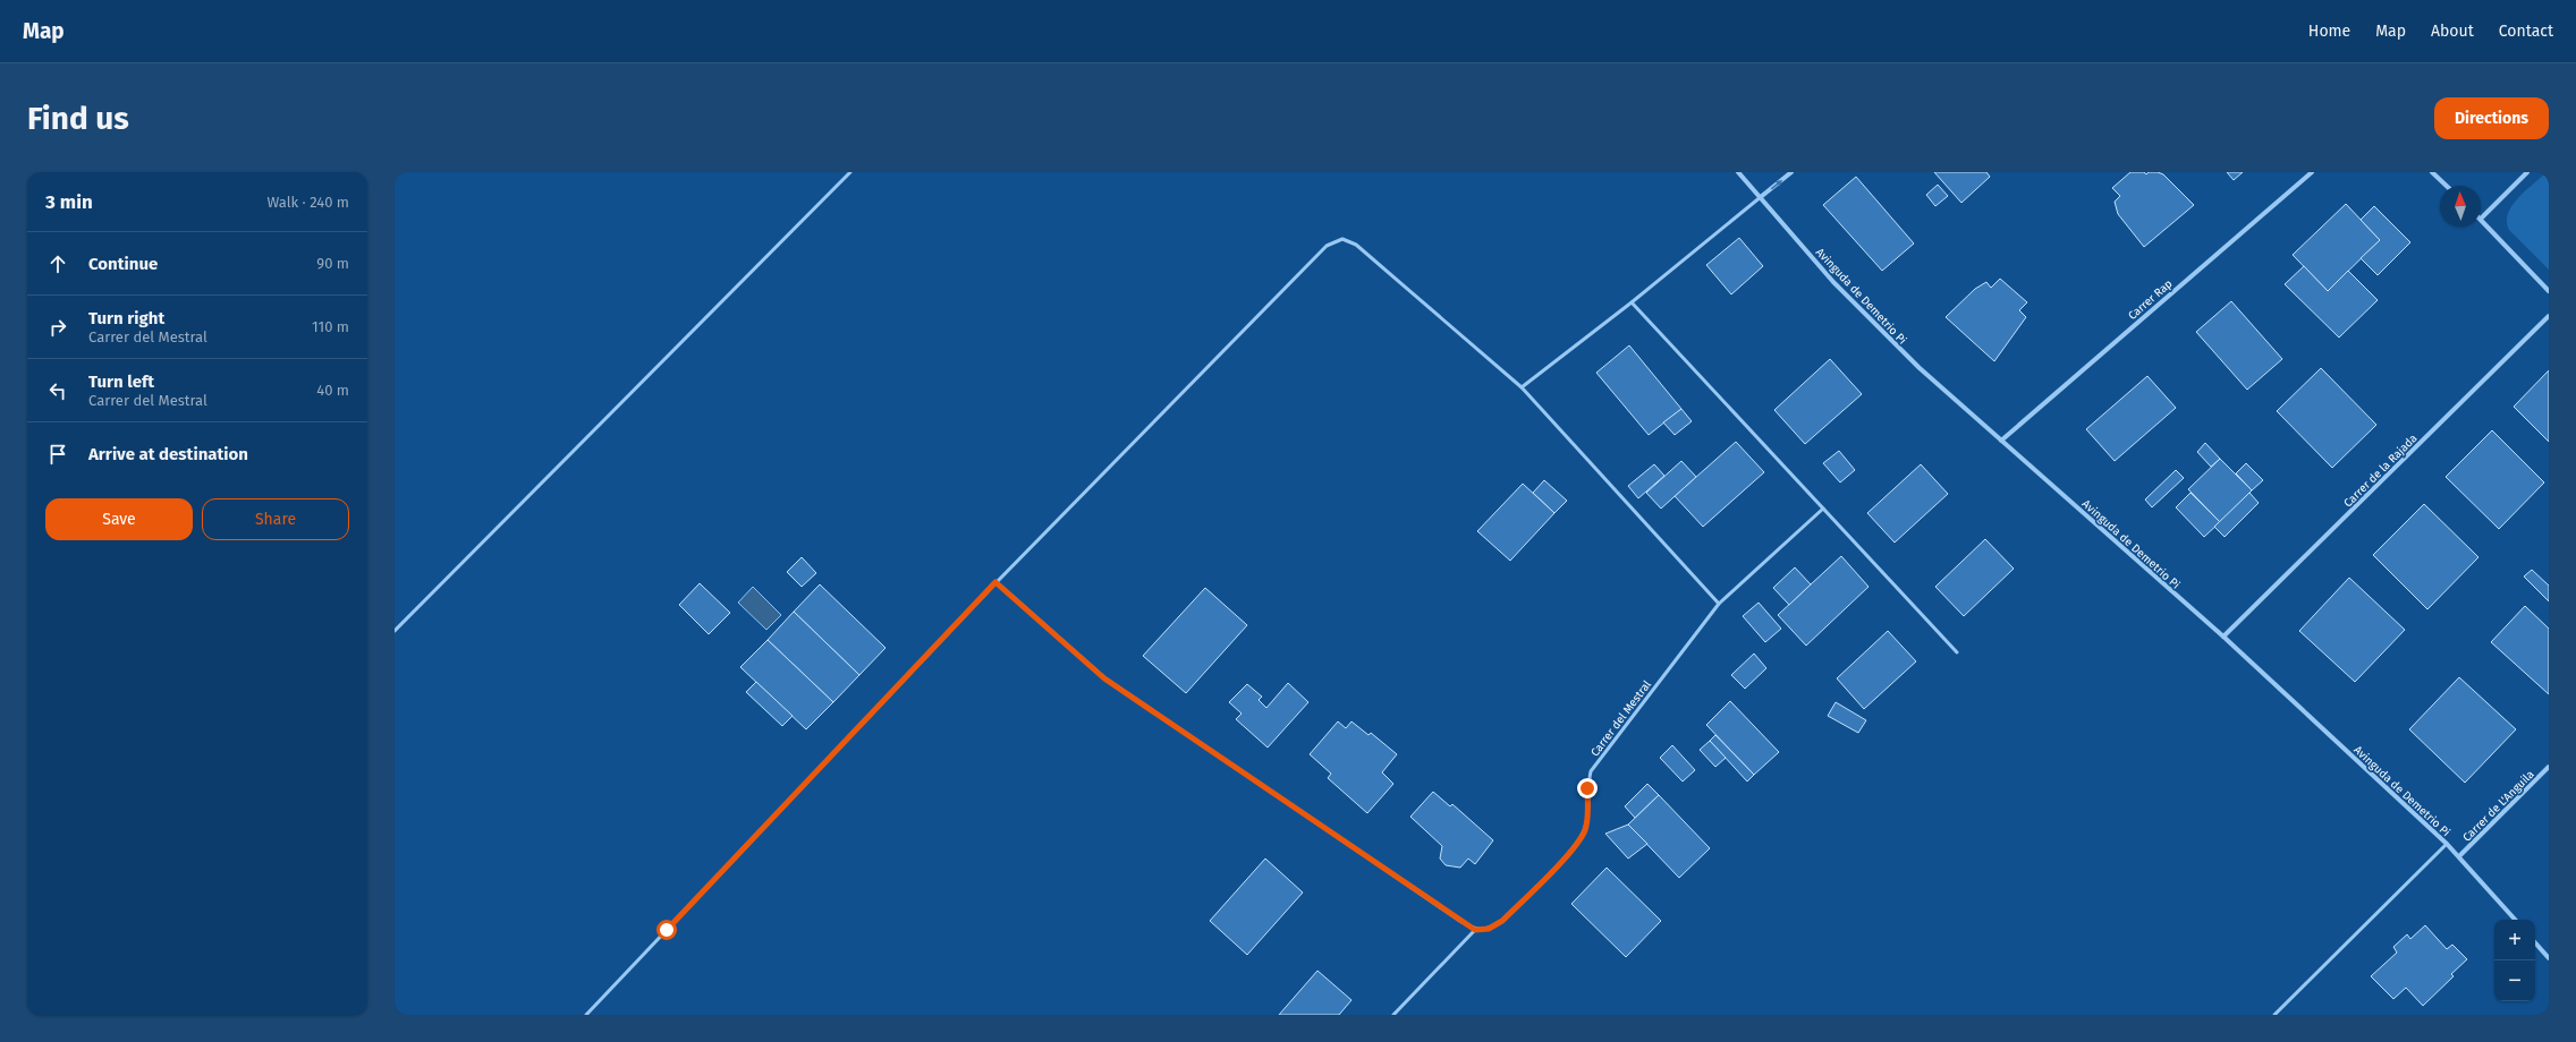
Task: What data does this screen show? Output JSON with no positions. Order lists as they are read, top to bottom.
{
  "streets": {
    "street": [
      "Avinguda de Demetrio Pi",
      "Carrer Rap",
      "Carrer de la Rajada",
      "Carrer de L'Anguila"
    ],
    "lane": ["Carrer del Mestral"]
  },
  "crossings": [
    ["Avinguda de Demetrio Pi", "Carrer Rap"],
    ["Avinguda de Demetrio Pi", "Carrer de la Rajada"],
    ["Avinguda de Demetrio Pi", "Carrer de L'Anguila"]
  ],
  "north": "top",
  "page": {
    "header": "Map",
    "nav": [
      "Home",
      "Map",
      "About",
      "Contact"
    ],
    "buttons": [
      "Directions",
      ["Save", "Share"]
    ],
    "title": "Find us",
    "heading": ["3 min", "Walk · 240 m"],
    "list": [
      ["Continue", "90 m"],
      ["Turn right", "Carrer del Mestral", "110 m"],
      ["Turn left", "Carrer del Mestral", "40 m"],
      "Arrive at destination"
    ],
    "map_buttons": ["+", "−"]
  }
}
